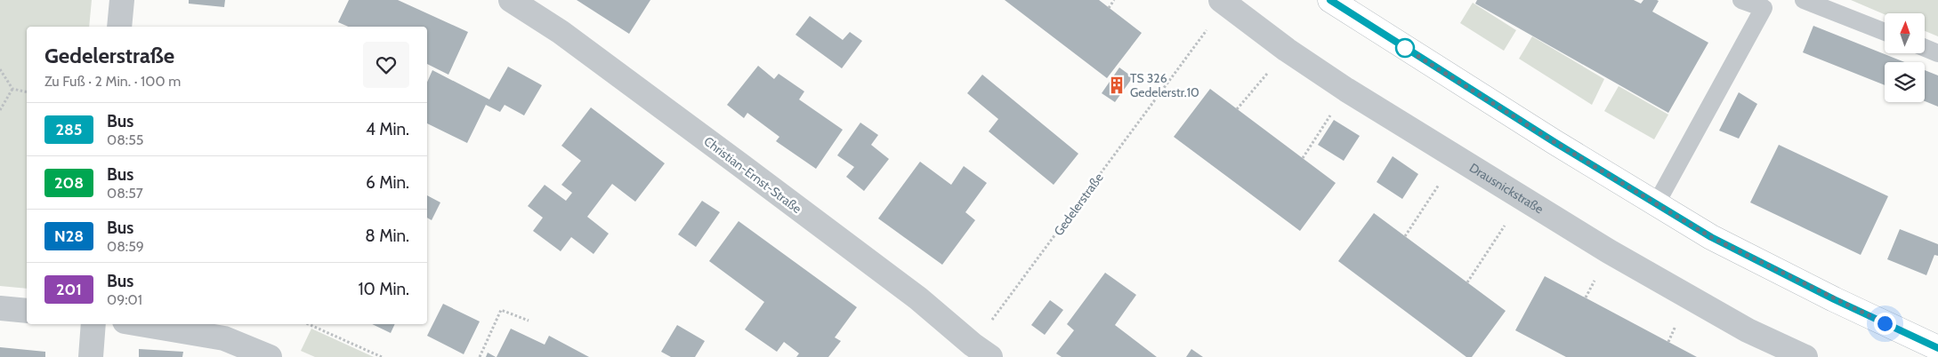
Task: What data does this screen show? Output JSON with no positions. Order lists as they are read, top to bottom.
{
  "streets": {
    "street": ["Christian-Ernst-Straße", "Drausnickstraße"],
    "path": ["Gedelerstraße"]
  },
  "crossings": [
    ["Christian-Ernst-Straße", "Gedelerstraße"],
    ["Drausnickstraße", "Gedelerstraße"]
  ],
  "places": {
    "building": ["TS 326 Gedelerstr.10"]
  },
  "lines": ["bus line 285"],
  "north": "top",
  "page": {
    "heading": ["Gedelerstraße", "Zu Fuß · 2 Min. · 100 m"],
    "list": [
      {
        "mark": "285",
        "name": "Bus",
        "note": "08:55",
        "value": "4 Min."
      },
      {
        "mark": "208",
        "name": "Bus",
        "note": "08:57",
        "value": "6 Min."
      },
      {
        "mark": "N28",
        "name": "Bus",
        "note": "08:59",
        "value": "8 Min."
      },
      {
        "mark": "201",
        "name": "Bus",
        "note": "09:01",
        "value": "10 Min."
      }
    ]
  }
}
